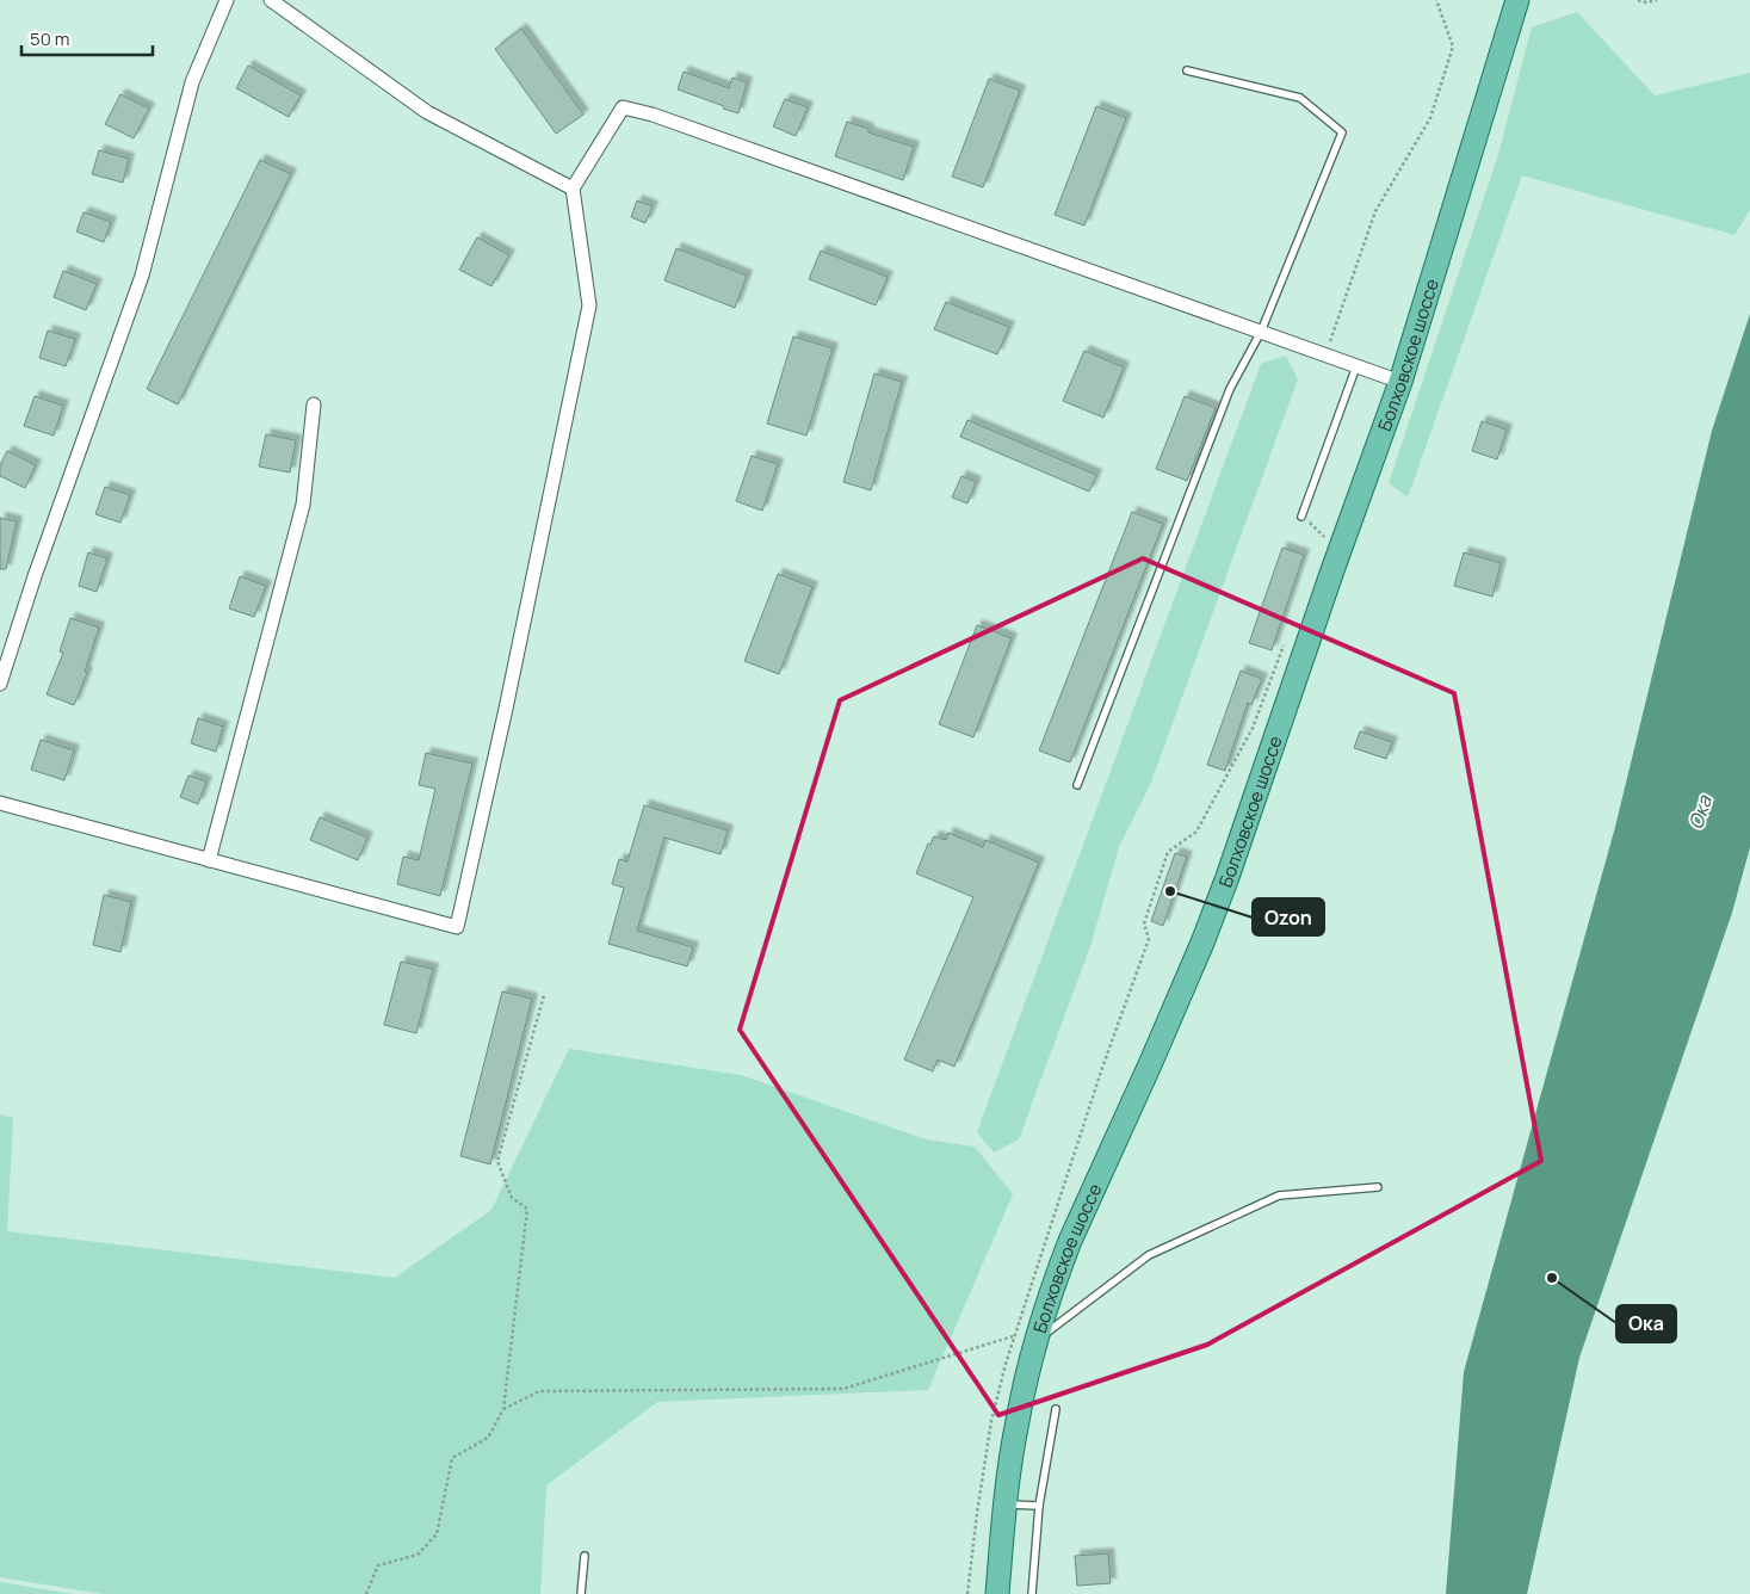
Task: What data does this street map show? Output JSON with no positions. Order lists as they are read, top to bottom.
{
  "streets": {
    "main road": ["Болховское шоссе"]
  },
  "water": ["Ока"],
  "places": ["Ozon", "Ока"],
  "scale_bar": "50 m"
}
